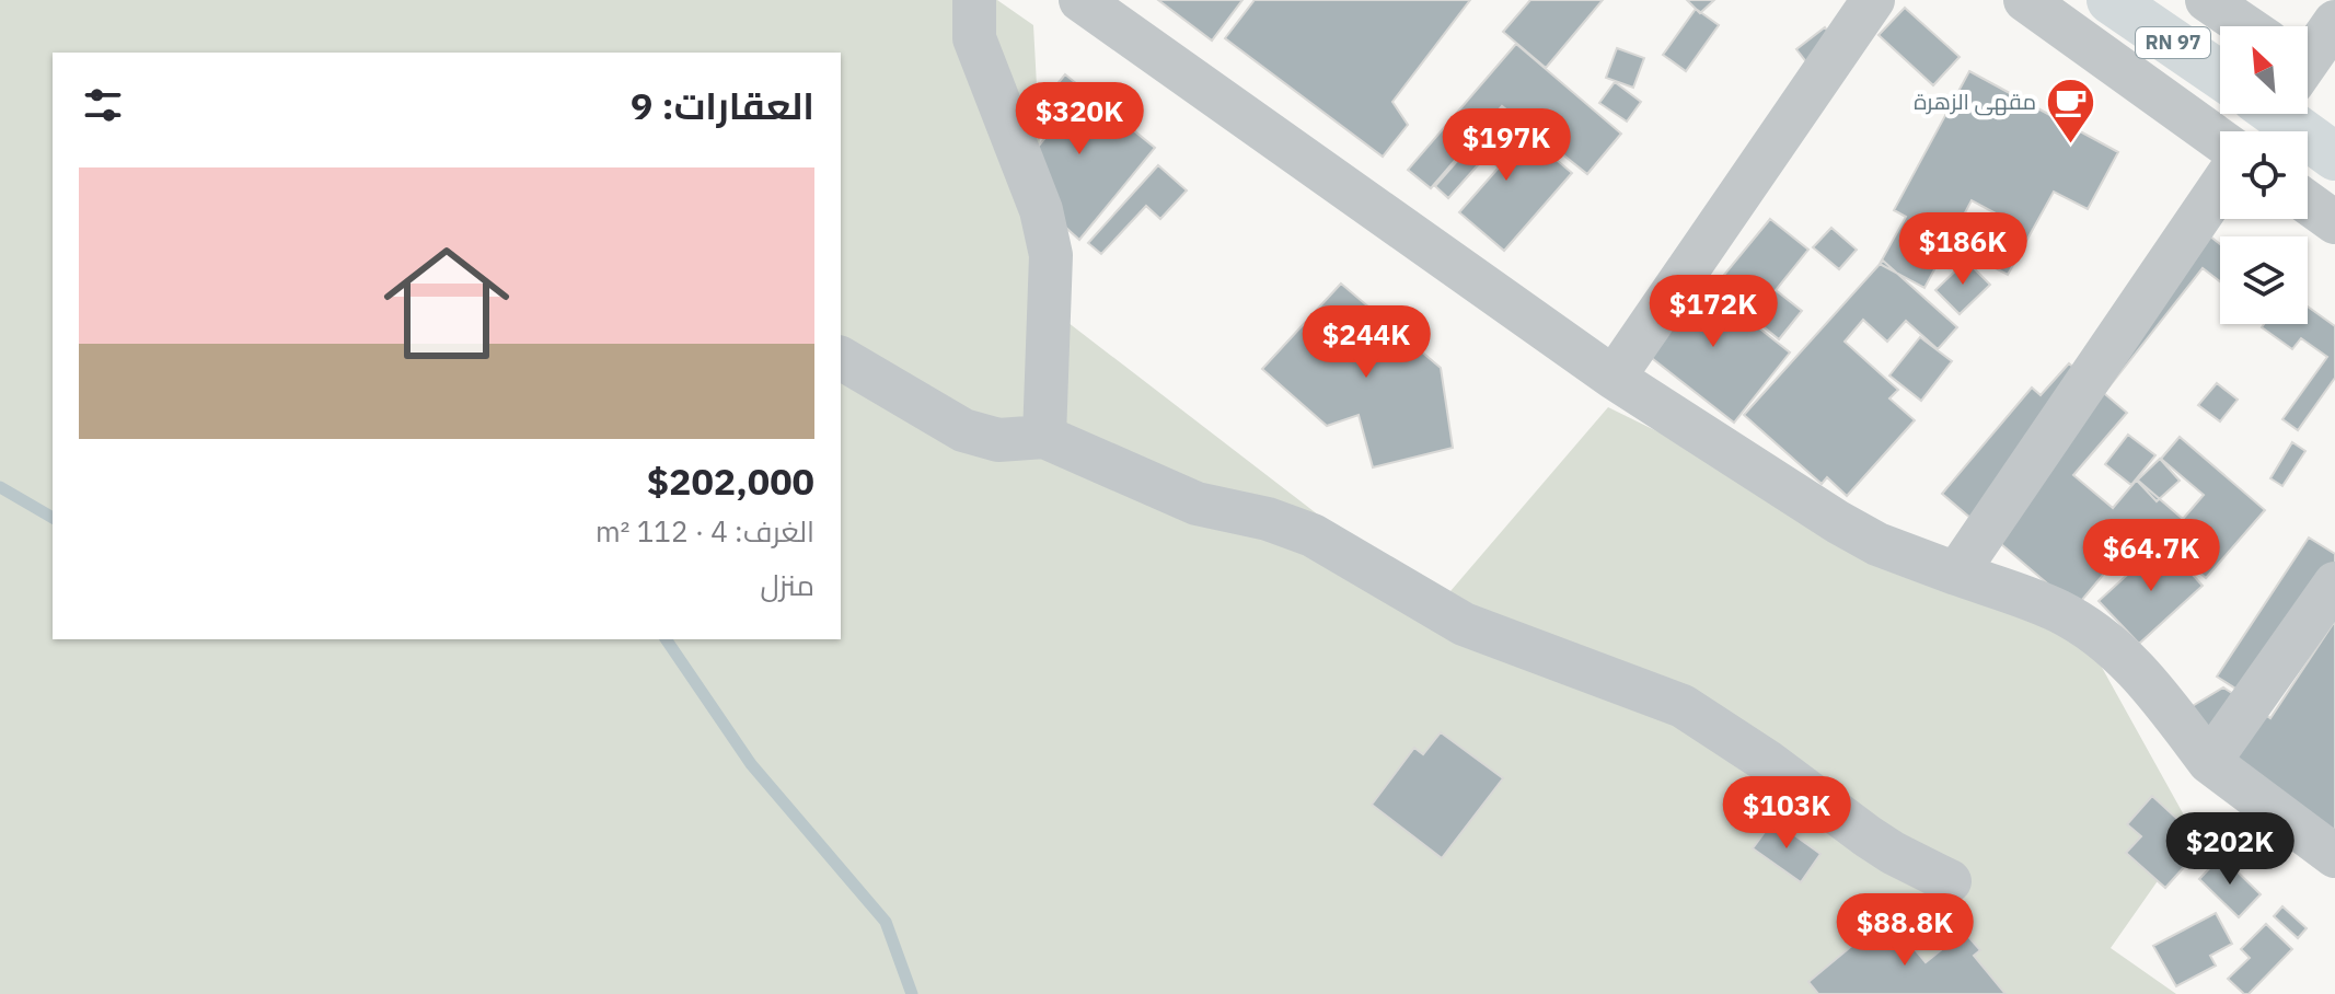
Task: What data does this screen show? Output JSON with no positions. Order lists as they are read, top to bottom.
{
  "streets": {
    "main road": ["RN 97"]
  },
  "places": {
    "cafe": ["مقهى الزهرة"]
  },
  "north": "top left",
  "page": {
    "heading": "العقارات: 9",
    "price": [
      "$320K",
      "$197K",
      "$186K",
      "$172K",
      "$244K",
      "$64.7K",
      "$103K",
      "$202K",
      "$88.8K"
    ],
    "list": [
      {
        "name": "$202,000",
        "note": "الغرف: 4 · 112 m² · منزل"
      }
    ]
  }
}
